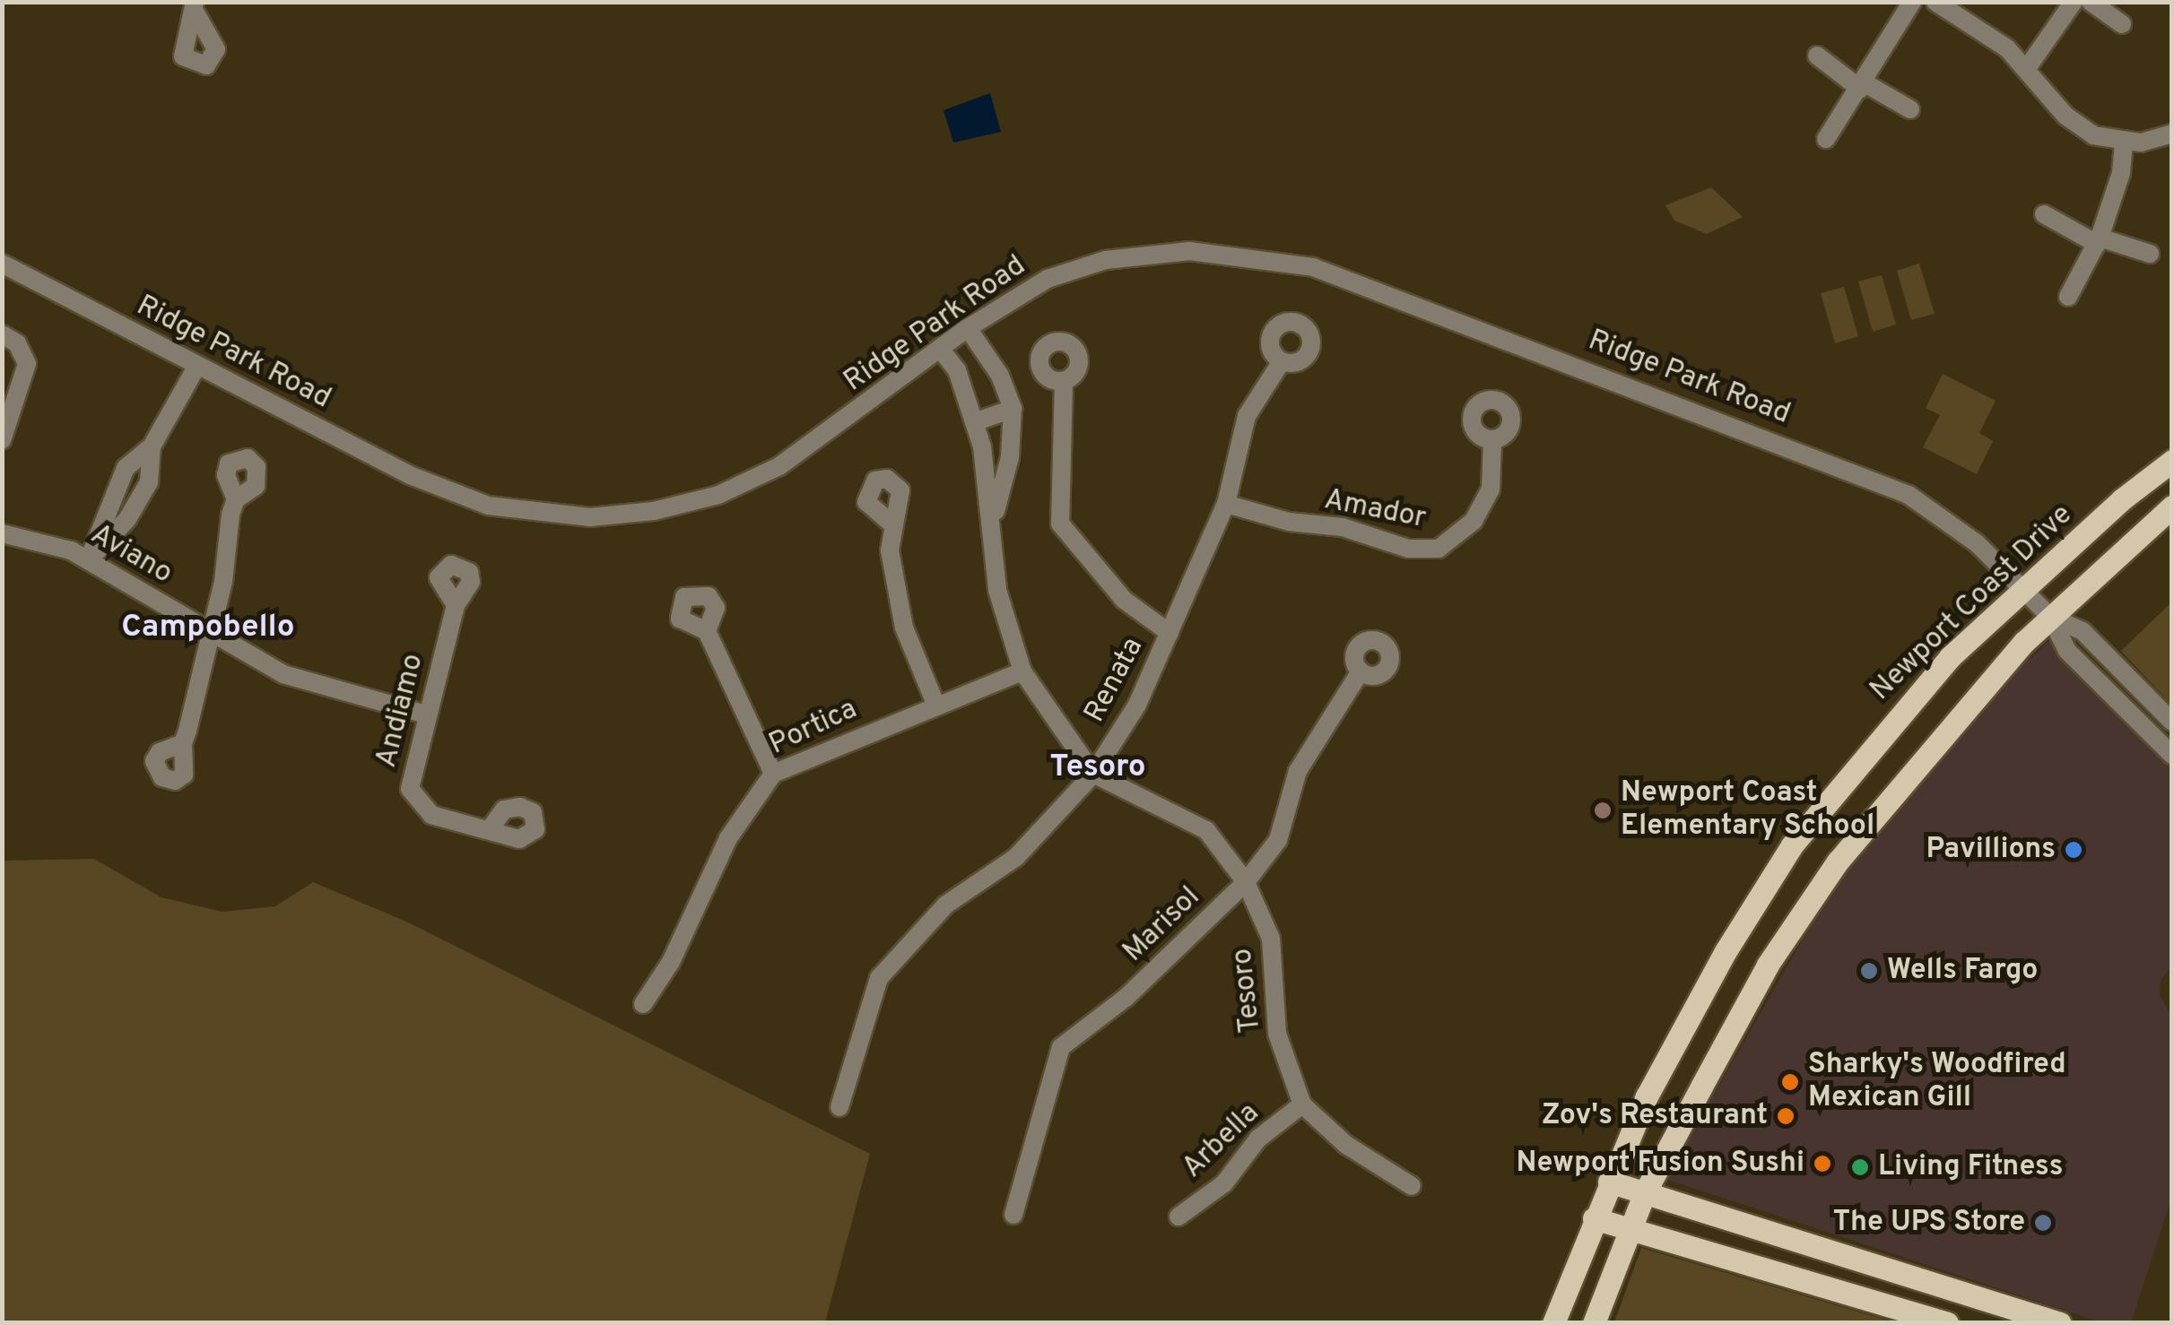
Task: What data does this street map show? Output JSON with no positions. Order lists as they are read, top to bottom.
{
  "streets": {
    "main road": ["Newport Coast Drive"],
    "street": [
      "Ridge Park Road",
      "Amador",
      "Aviano",
      "Renata",
      "Andiamo",
      "Portica",
      "Marisol",
      "Tesoro",
      "Arbella"
    ]
  },
  "crossings": [
    ["Ridge Park Road", "Newport Coast Drive"],
    ["Ridge Park Road", "Tesoro"],
    ["Amador", "Renata"],
    ["Aviano", "Andiamo"],
    ["Renata", "Tesoro"],
    ["Portica", "Tesoro"],
    ["Marisol", "Tesoro"],
    ["Tesoro", "Arbella"]
  ],
  "districts": ["Campobello", "Tesoro"],
  "places": [
    "Newport Coast Elementary School",
    "Pavillions",
    "Wells Fargo",
    "Sharky's Woodfired Mexican Gill",
    "Zov's Restaurant",
    "Newport Fusion Sushi",
    "Living Fitness",
    "The UPS Store"
  ]
}
